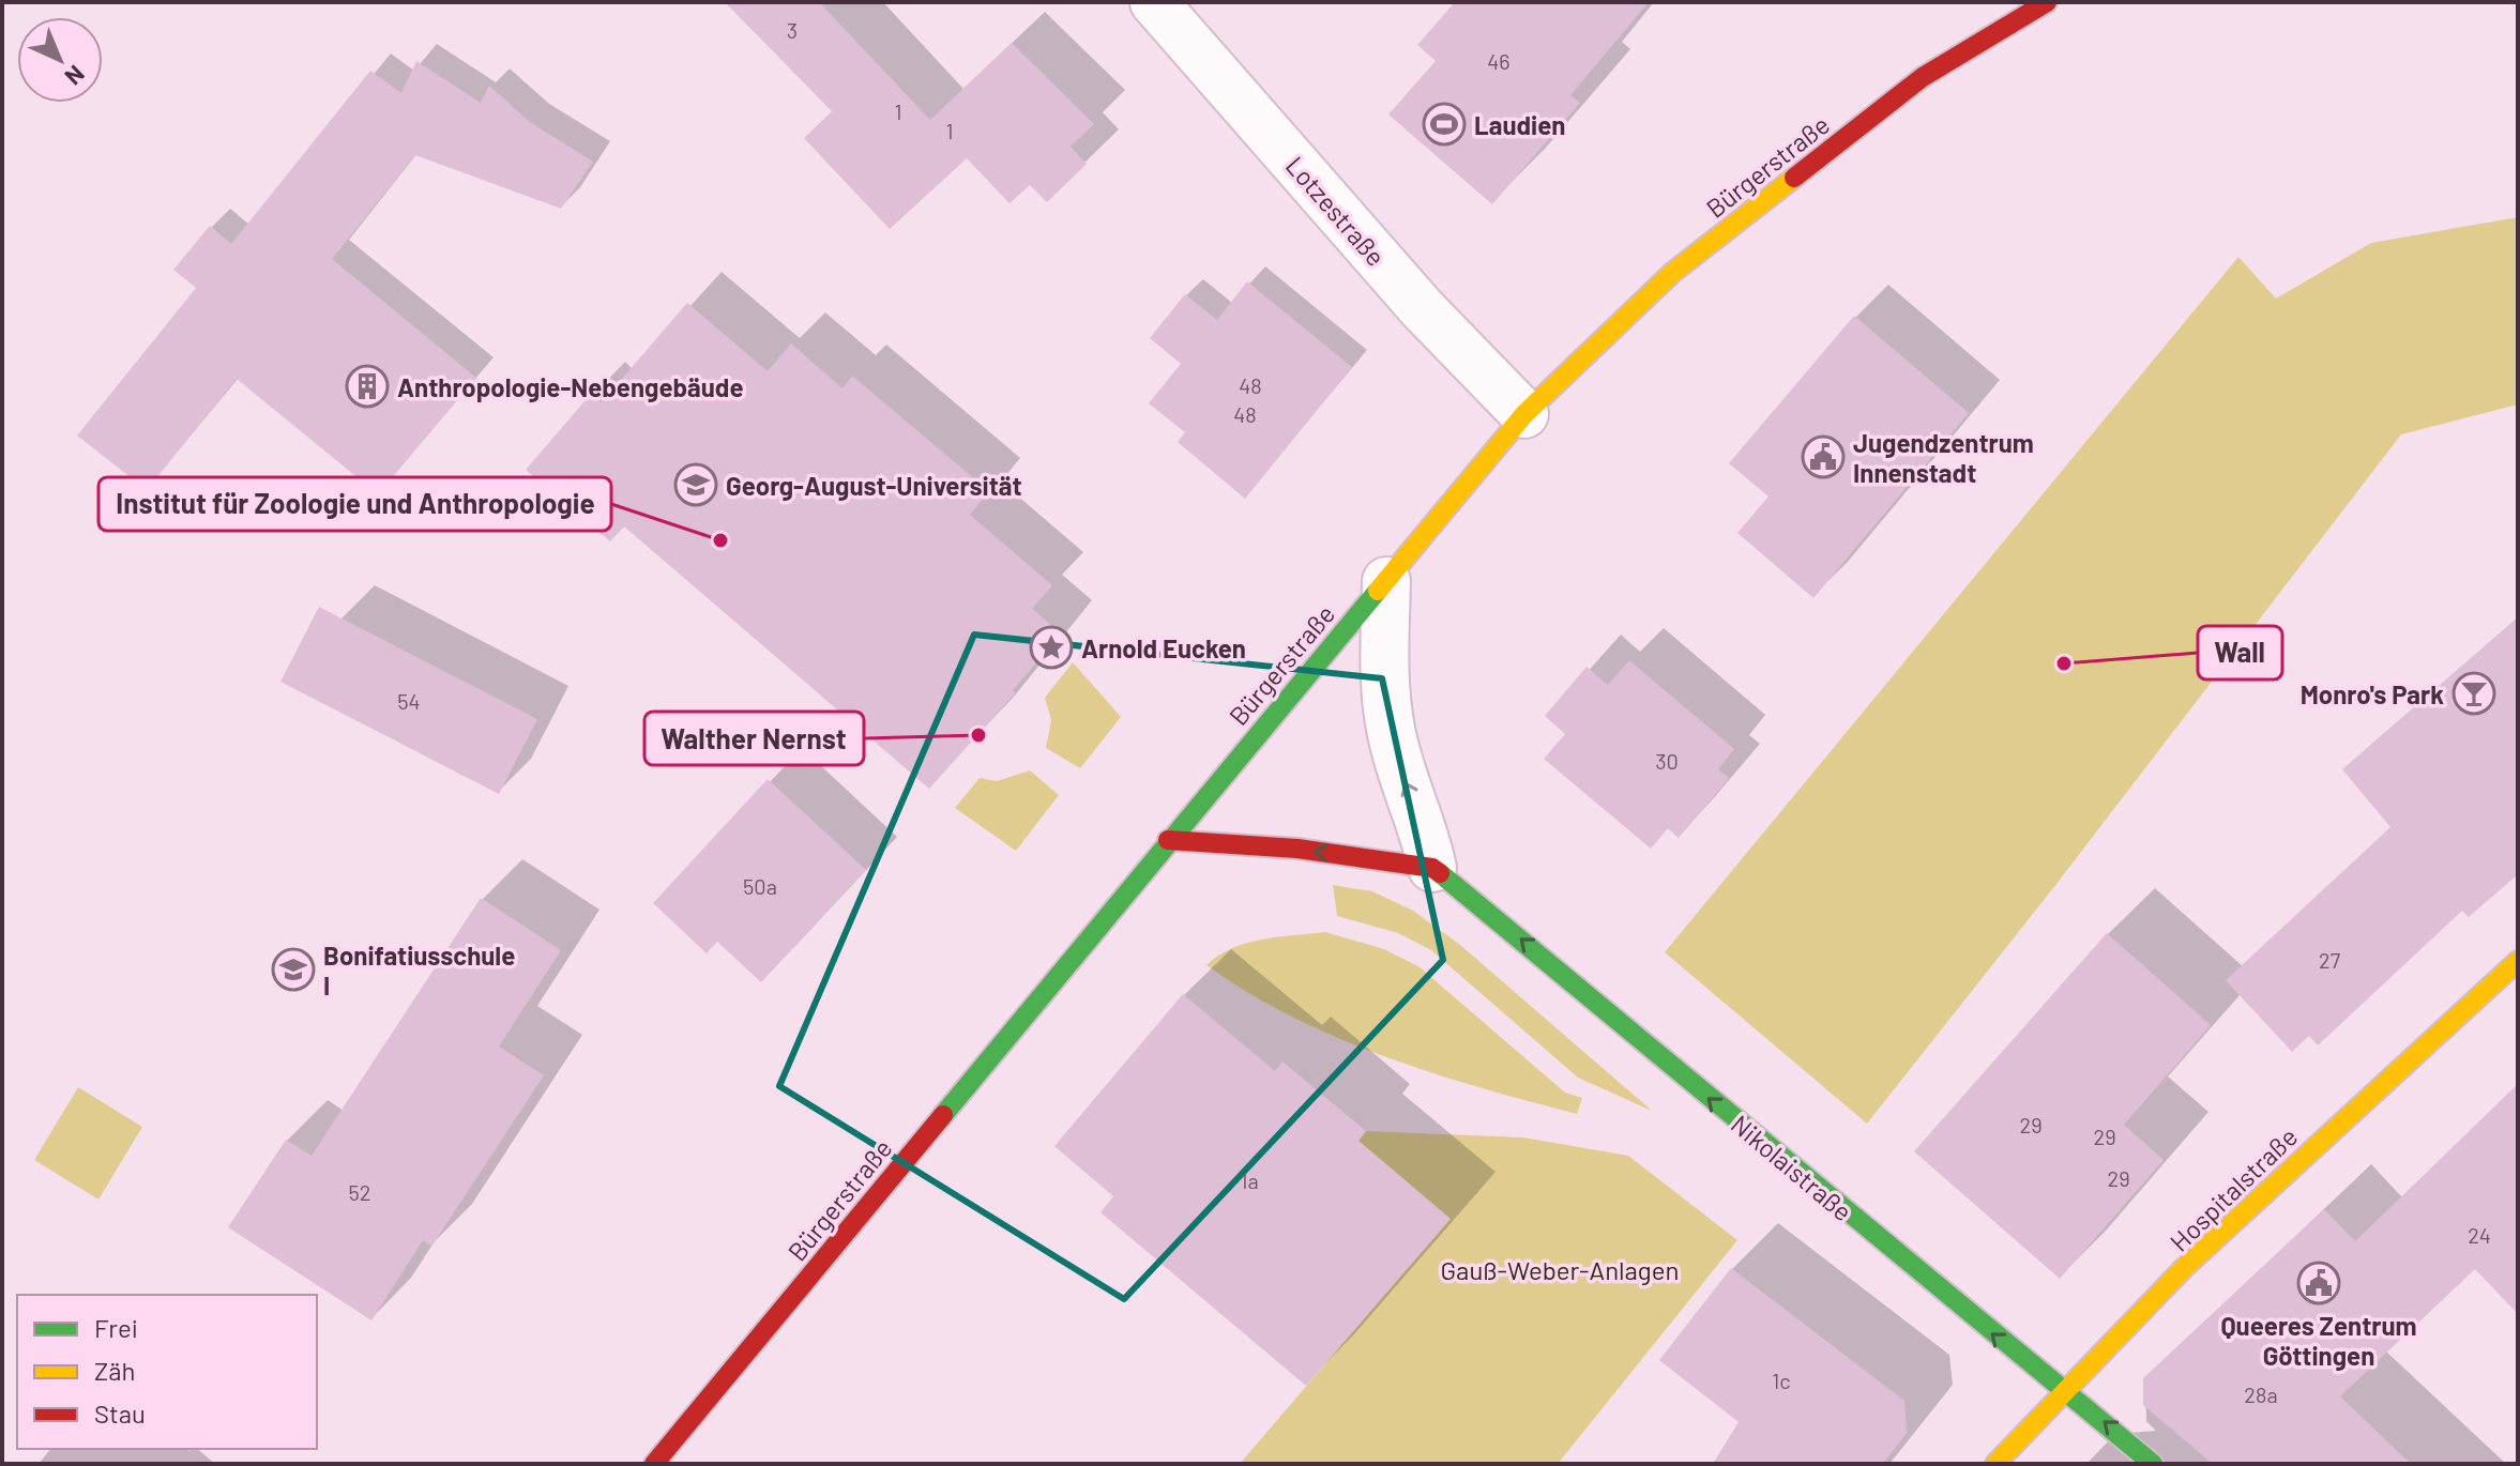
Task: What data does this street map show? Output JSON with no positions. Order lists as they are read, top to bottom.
{
  "streets": {
    "main road": ["Bürgerstraße", "Nikolaistraße", "Hospitalstraße"],
    "street": ["Lotzestraße"]
  },
  "crossings": [
    ["Bürgerstraße", "Lotzestraße"],
    ["Nikolaistraße", "Hospitalstraße"]
  ],
  "one_way": ["Nikolaistraße"],
  "parks": ["Gauß-Weber-Anlagen"],
  "places": {
    "sports": ["Laudien"],
    "building": ["Anthropologie-Nebengebäude"],
    "public building": ["Jugendzentrum Innenstadt", "Queeres Zentrum Göttingen"],
    "school or university": ["Georg-August-Universität", "Bonifatiusschule I"],
    "other": ["Institut für Zoologie und Anthropologie", "Wall", "Walther Nernst"],
    "place": ["Arnold Eucken"],
    "bar": ["Monro's Park"]
  },
  "house_numbers": [
    "3",
    "46",
    "1",
    "1",
    "48",
    "48",
    "54",
    "30",
    "50a",
    "27",
    "29",
    "29",
    "29",
    "1a",
    "52",
    "24",
    "1c",
    "28a"
  ],
  "legend": ["Frei", "Zäh", "Stau"],
  "north": "bottom right"
}
